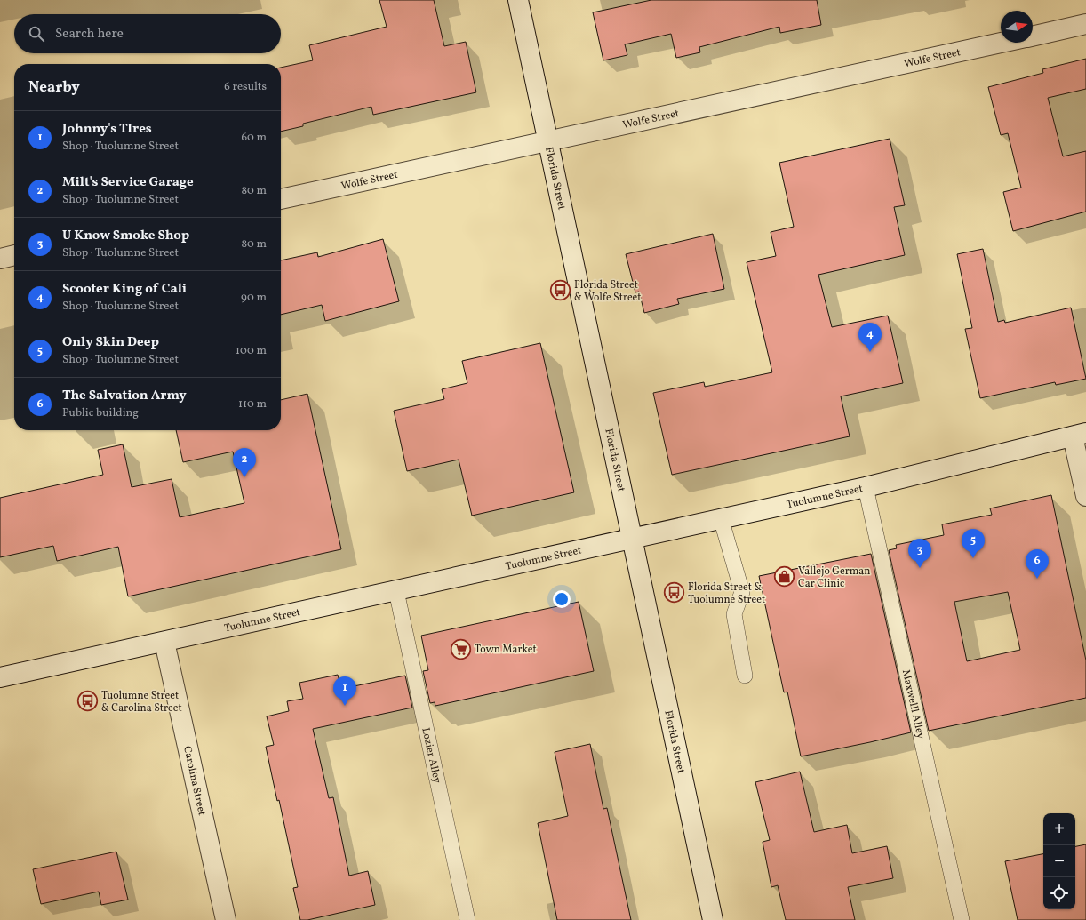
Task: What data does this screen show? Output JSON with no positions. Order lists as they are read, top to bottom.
{
  "streets": {
    "street": [
      "Wolfe Street",
      "Florida Street",
      "Tuolumne Street",
      "Carolina Street"
    ],
    "lane": ["Maxwelll Alley", "Lozier Alley"]
  },
  "crossings": [
    ["Wolfe Street", "Florida Street"],
    ["Florida Street", "Tuolumne Street"],
    ["Tuolumne Street", "Maxwelll Alley"],
    ["Tuolumne Street", "Lozier Alley"],
    ["Tuolumne Street", "Carolina Street"]
  ],
  "places": {
    "bus stop": ["Florida Street & Wolfe Street", "Florida Street & Tuolumne Street", "Tuolumne Street & Carolina Street"],
    "shop": ["Vallejo German Car Clinic"],
    "supermarket": ["Town Market"]
  },
  "north": "right",
  "page": {
    "search": "Search here",
    "heading": ["Nearby", "6 results"],
    "list": [
      {
        "mark": "1",
        "name": "Johnny's TIres",
        "note": "Shop · Tuolumne Street",
        "value": "60 m"
      },
      {
        "mark": "2",
        "name": "Milt's Service Garage",
        "note": "Shop · Tuolumne Street",
        "value": "80 m"
      },
      {
        "mark": "3",
        "name": "U Know Smoke Shop",
        "note": "Shop · Tuolumne Street",
        "value": "80 m"
      },
      {
        "mark": "4",
        "name": "Scooter King of Cali",
        "note": "Shop · Tuolumne Street",
        "value": "90 m"
      },
      {
        "mark": "5",
        "name": "Only Skin Deep",
        "note": "Shop · Tuolumne Street",
        "value": "100 m"
      },
      {
        "mark": "6",
        "name": "The Salvation Army",
        "note": "Public building",
        "value": "110 m"
      }
    ],
    "pins": [
      "4",
      "2",
      "5",
      "3",
      "6",
      "1"
    ],
    "map_buttons": ["+", "−"]
  }
}
